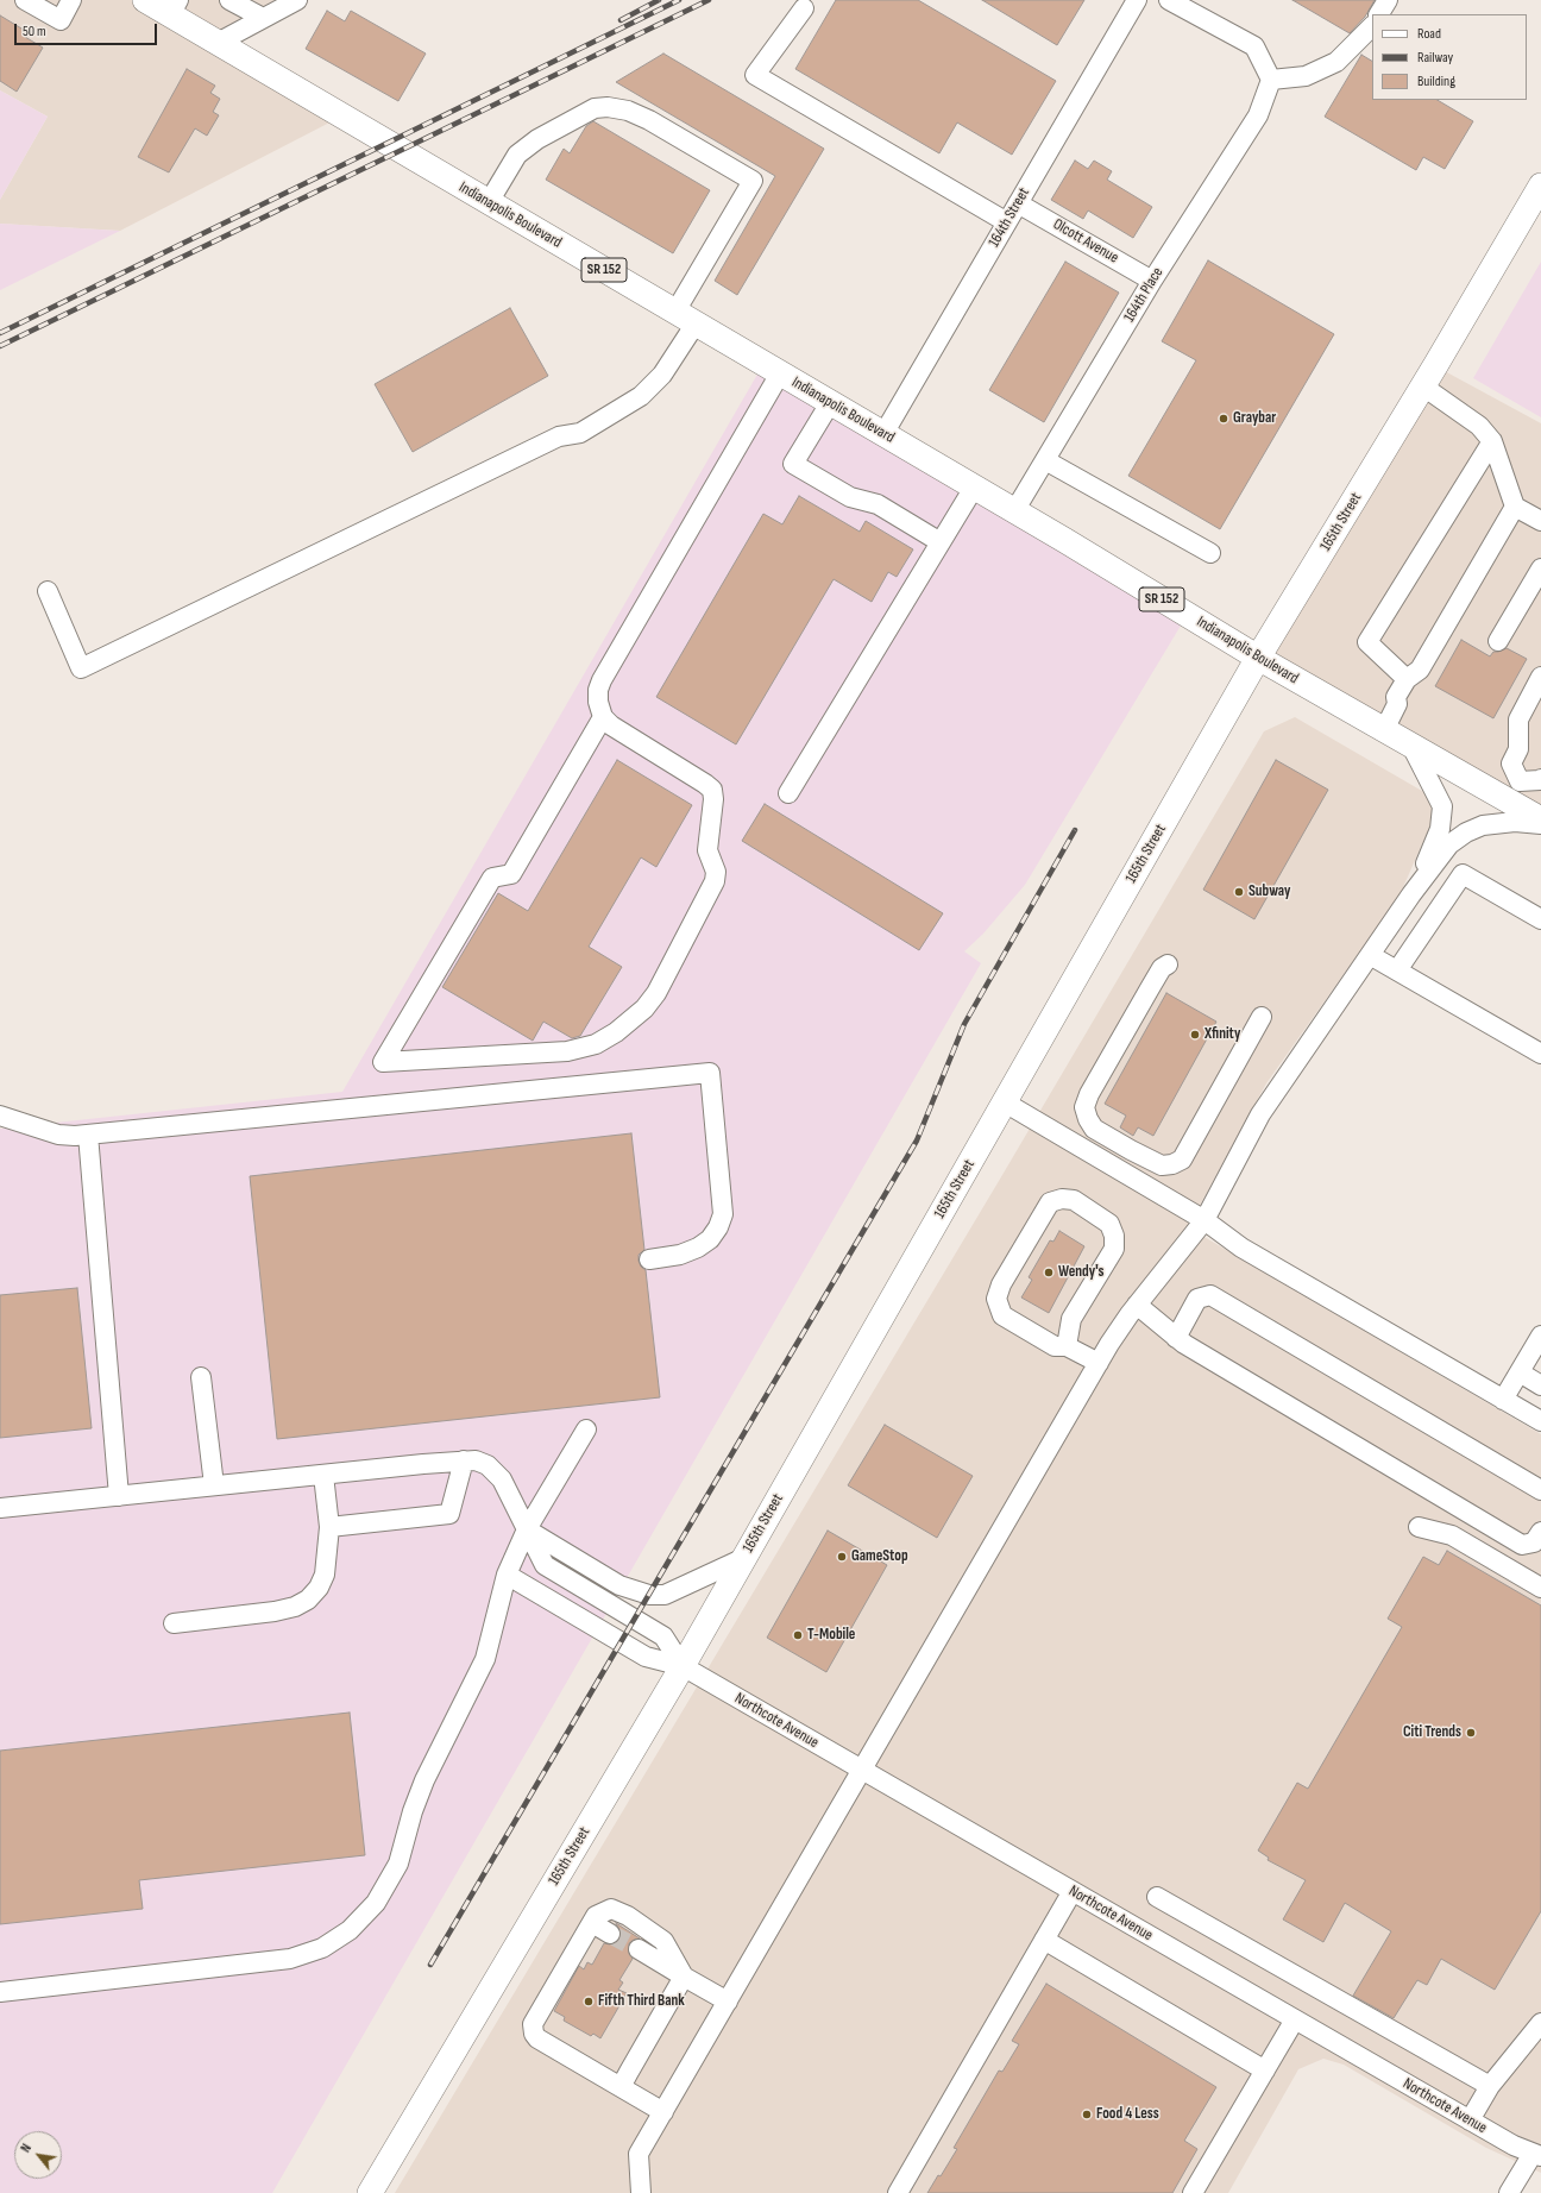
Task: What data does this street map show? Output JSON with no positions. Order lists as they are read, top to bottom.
{
  "streets": {
    "main road": ["Indianapolis Boulevard", "SR 152", "165th Street"],
    "street": [
      "164th Street",
      "Olcott Avenue",
      "164th Place",
      "Northcote Avenue"
    ]
  },
  "crossings": [
    ["Indianapolis Boulevard", "164th Street"],
    ["Indianapolis Boulevard", "164th Place"],
    ["Indianapolis Boulevard", "165th Street"],
    ["164th Street", "Olcott Avenue"],
    ["Olcott Avenue", "164th Place"],
    ["165th Street", "Northcote Avenue"]
  ],
  "places": [
    "Graybar",
    "Subway",
    "Xfinity",
    "Wendy's",
    "GameStop",
    "T-Mobile",
    "Citi Trends",
    "Fifth Third Bank",
    "Food 4 Less"
  ],
  "legend": ["Road", "Railway", "Building"],
  "scale_bar": "50 m",
  "north": "top left"
}
